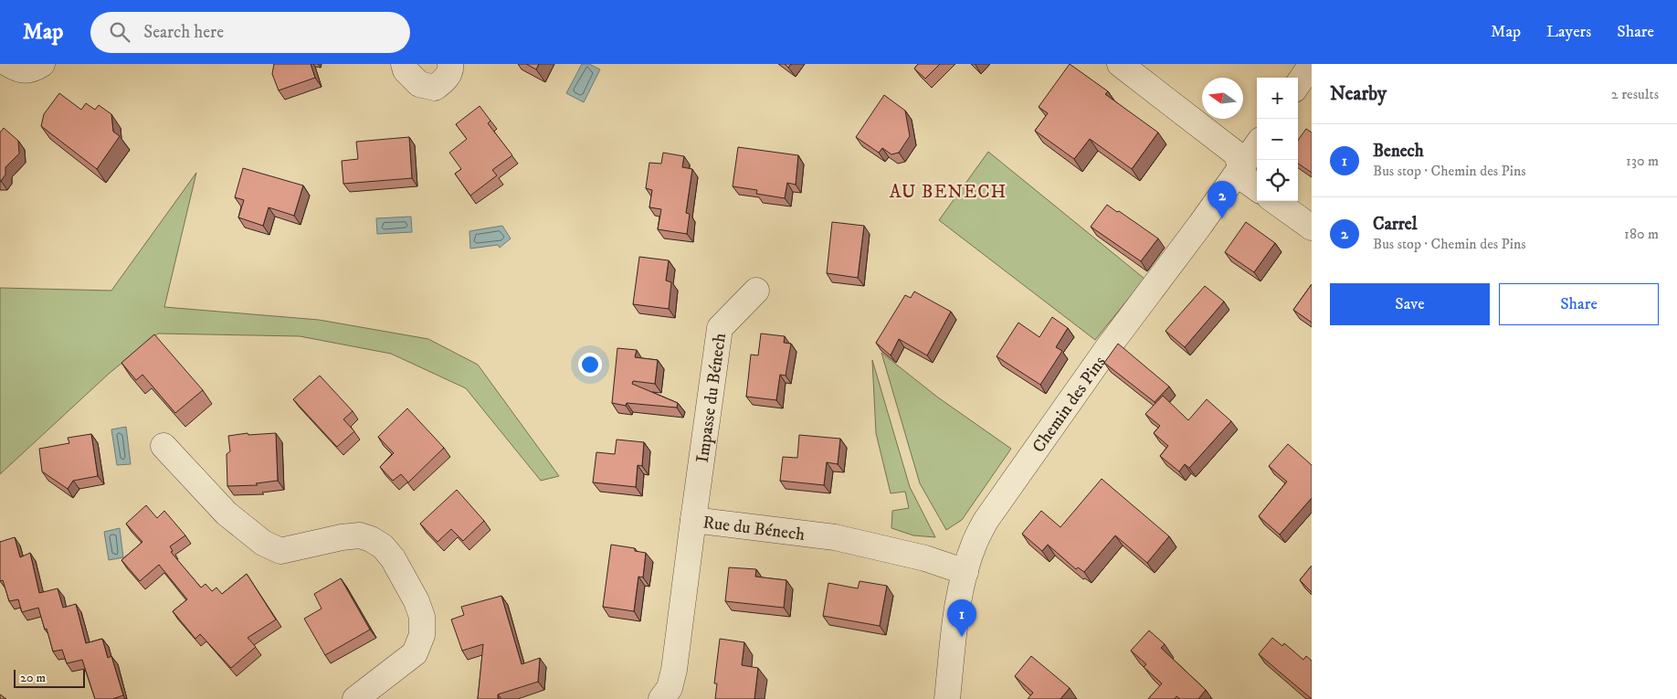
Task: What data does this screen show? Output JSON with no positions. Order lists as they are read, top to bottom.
{
  "streets": {
    "street": ["Impasse du Bénech", "Chemin des Pins", "Rue du Bénech"]
  },
  "crossings": [
    ["Impasse du Bénech", "Rue du Bénech"],
    ["Chemin des Pins", "Rue du Bénech"]
  ],
  "districts": ["AU BENECH"],
  "scale_bar": "20 m",
  "north": "left",
  "page": {
    "header": "Map",
    "search": "Search here",
    "nav": ["Map", "Layers", "Share"],
    "heading": ["Nearby", "2 results"],
    "map_buttons": ["+", "−"],
    "list": [
      {
        "mark": "1",
        "name": "Benech",
        "note": "Bus stop · Chemin des Pins",
        "value": "130 m"
      },
      {
        "mark": "2",
        "name": "Carrel",
        "note": "Bus stop · Chemin des Pins",
        "value": "180 m"
      }
    ],
    "pins": ["2", "1"],
    "buttons": ["Save", "Share"],
    "scale": "20 m"
  }
}
